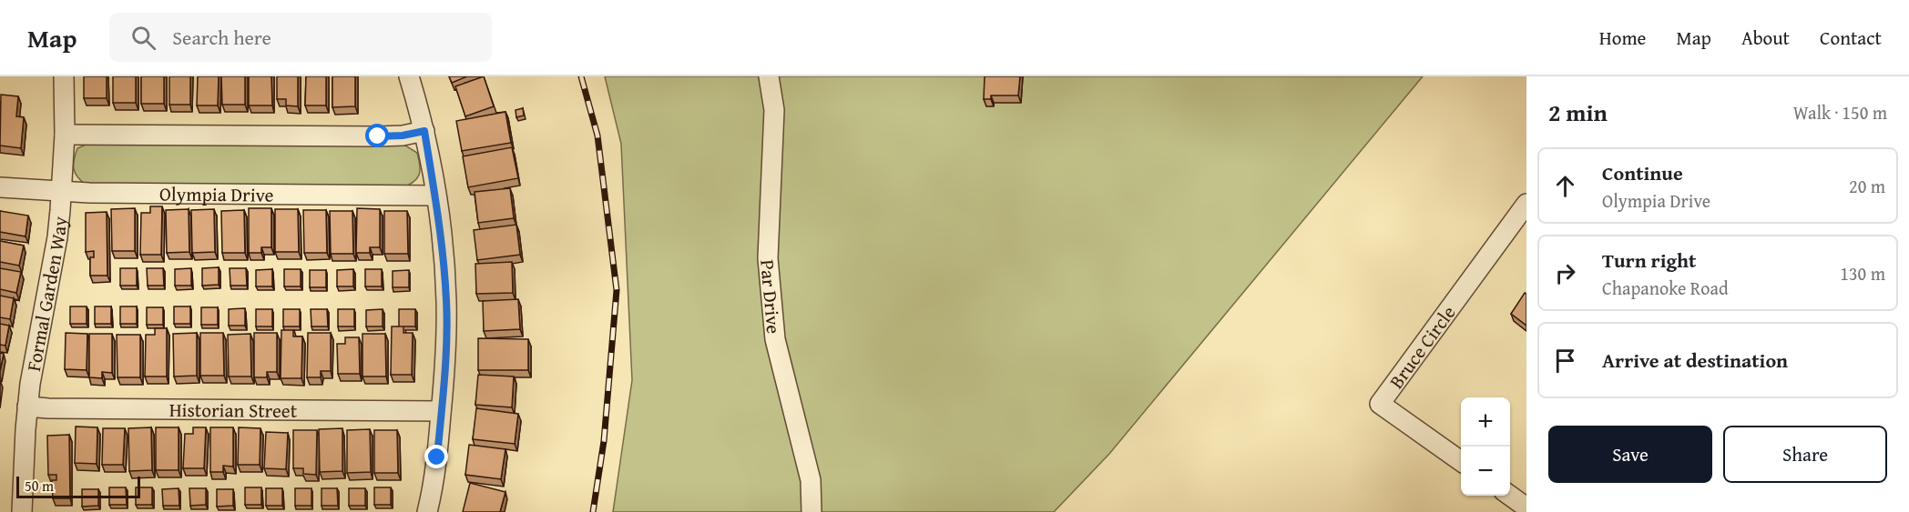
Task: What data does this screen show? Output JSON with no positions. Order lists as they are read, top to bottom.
{
  "streets": {
    "street": [
      "Olympia Drive",
      "Formal Garden Way",
      "Par Drive",
      "Bruce Circle",
      "Historian Street"
    ]
  },
  "crossings": [
    ["Olympia Drive", "Formal Garden Way"],
    ["Formal Garden Way", "Historian Street"]
  ],
  "scale_bar": "50 m",
  "page": {
    "header": "Map",
    "search": "Search here",
    "nav": [
      "Home",
      "Map",
      "About",
      "Contact"
    ],
    "heading": ["2 min", "Walk · 150 m"],
    "list": [
      ["Continue", "Olympia Drive", "20 m"],
      ["Turn right", "Chapanoke Road", "130 m"],
      "Arrive at destination"
    ],
    "map_buttons": ["+", "−"],
    "buttons": ["Save", "Share"],
    "scale": "50 m"
  }
}
